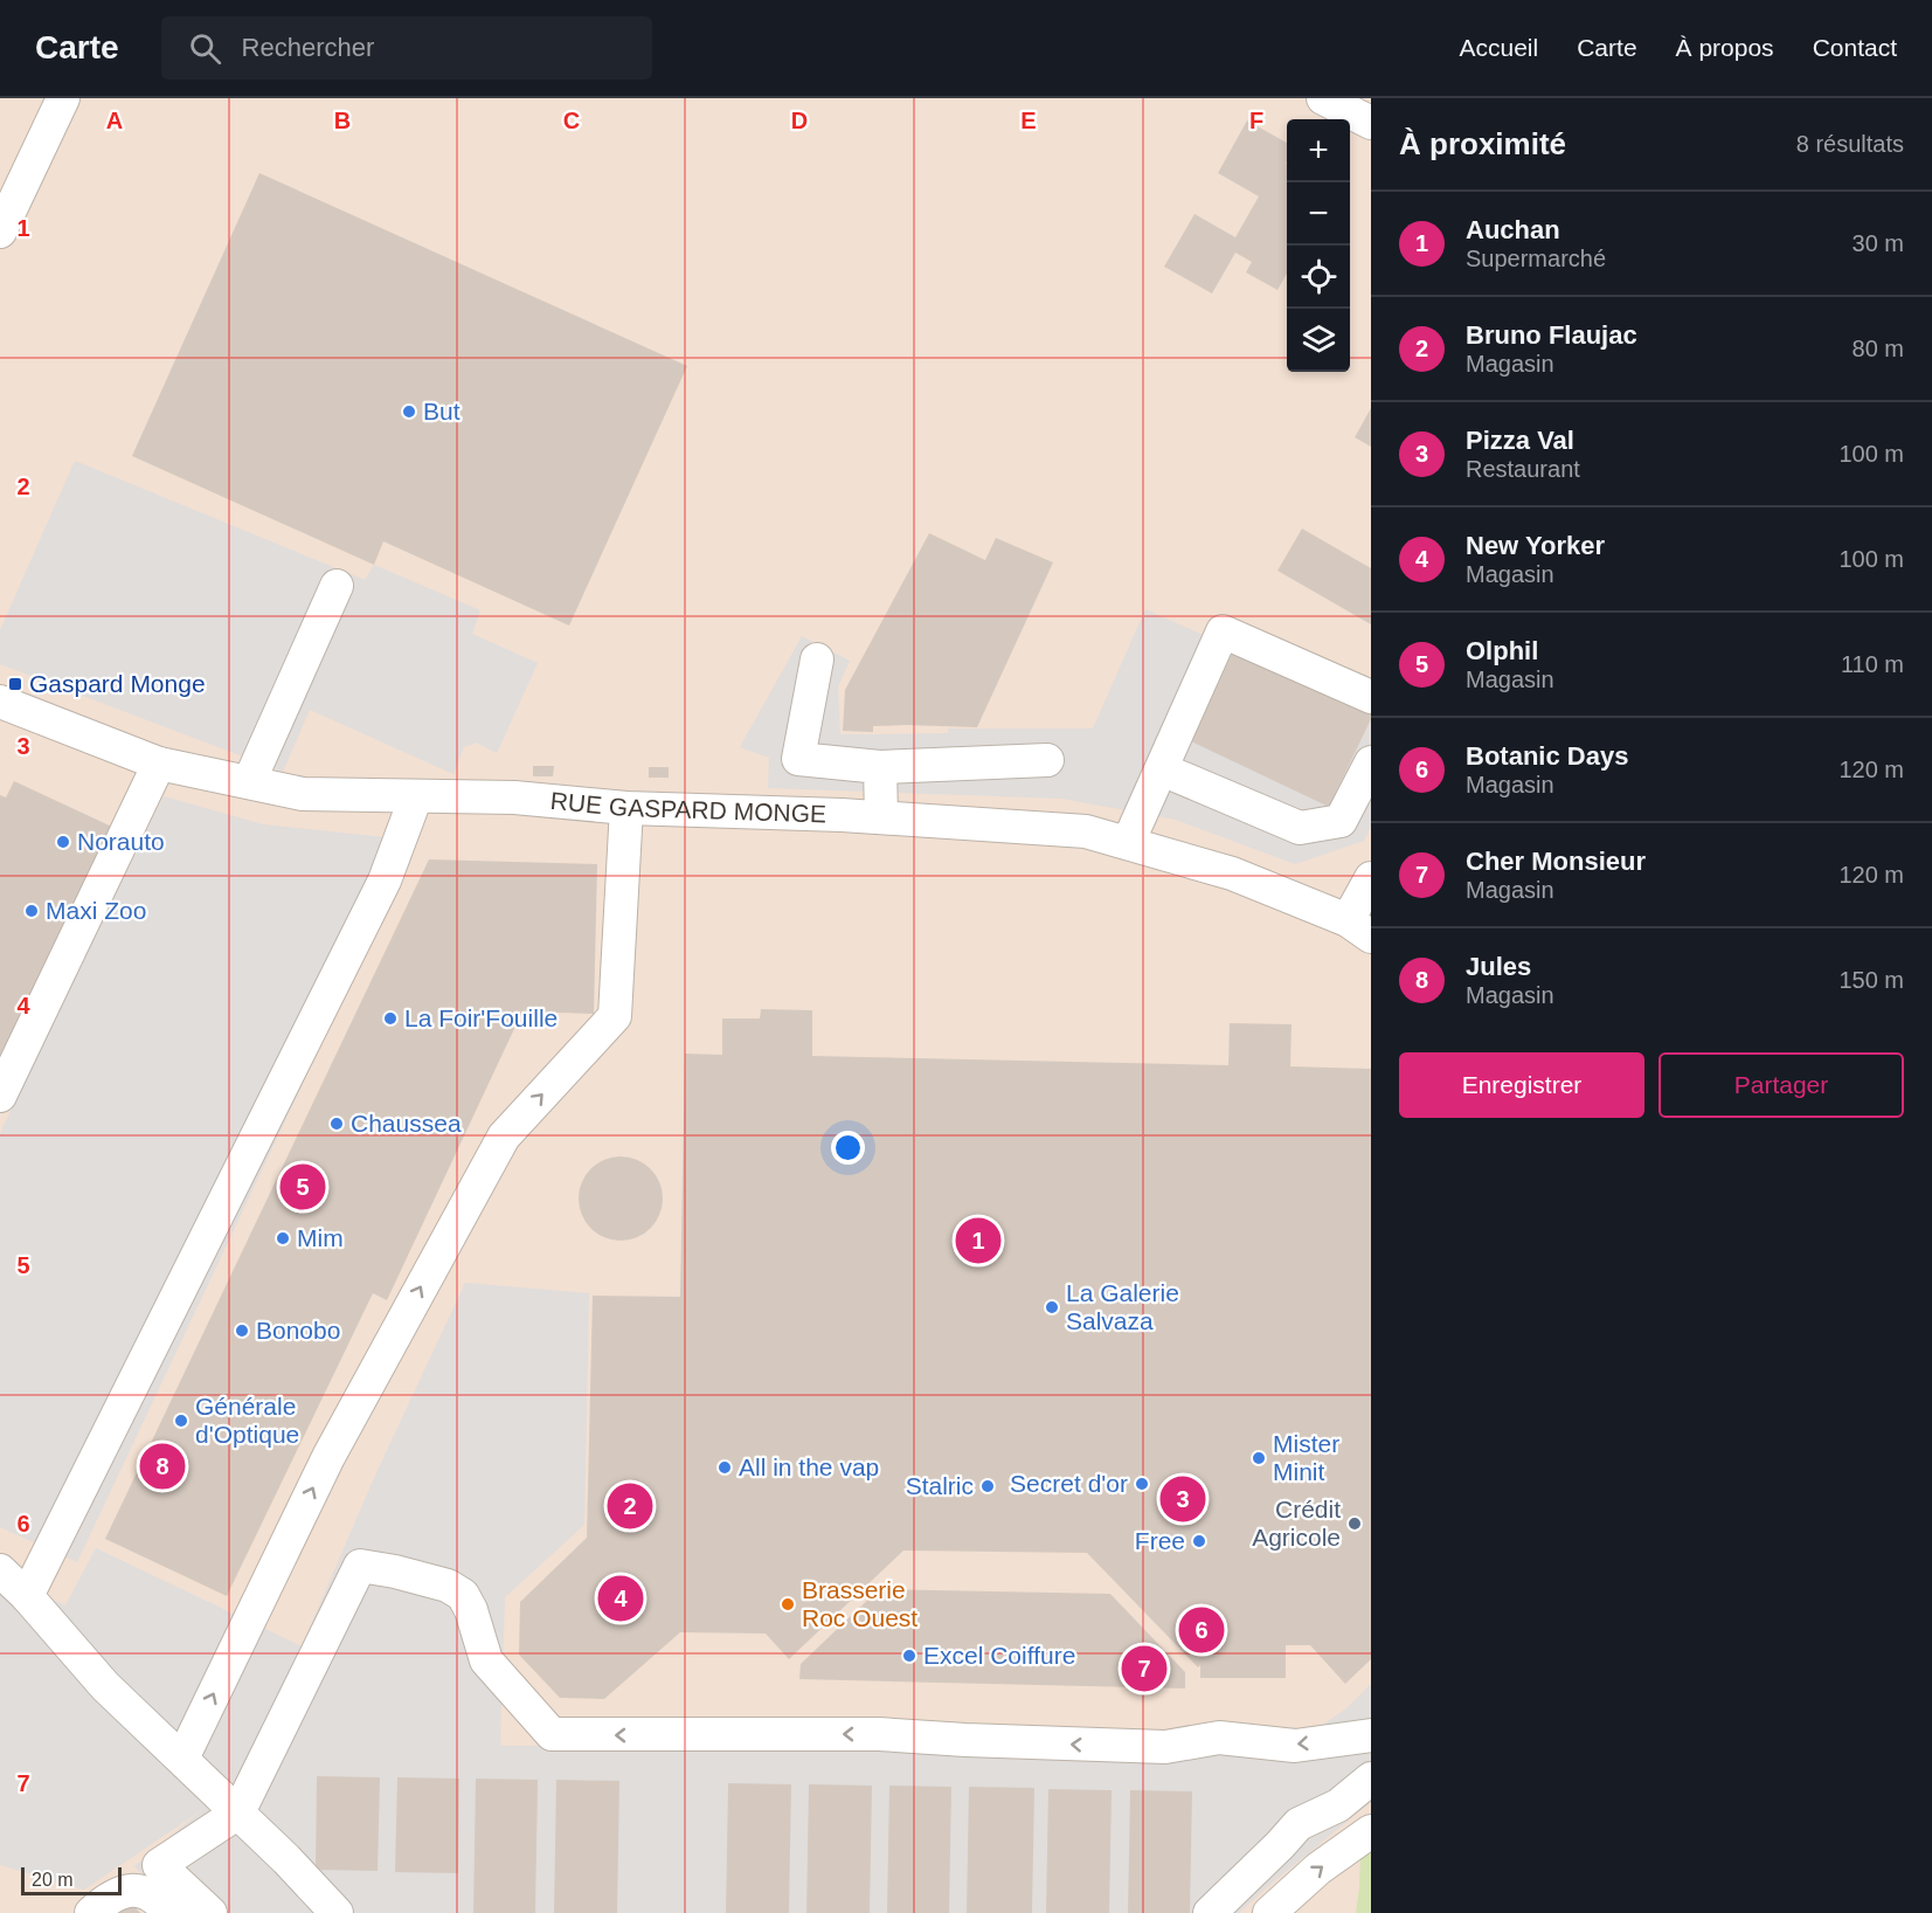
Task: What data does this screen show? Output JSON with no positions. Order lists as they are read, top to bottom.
{
  "streets": {
    "street": ["RUE GASPARD MONGE"]
  },
  "places": {
    "other": [
      "But",
      "Norauto",
      "Maxi Zoo",
      "La Foir'Fouille",
      "Chaussea",
      "Mim",
      "La Galerie Salvaza",
      "Bonobo",
      "Générale d'Optique",
      "Mister Minit",
      "All in the vap",
      "Secret d'or",
      "Stalric",
      "Crédit Agricole",
      "Free",
      "Brasserie Roc Ouest",
      "Excel Coiffure"
    ],
    "transit": ["Gaspard Monge"]
  },
  "scale_bar": "20 m",
  "page": {
    "header": "Carte",
    "search": "Rechercher",
    "nav": [
      "Accueil",
      "Carte",
      "À propos",
      "Contact"
    ],
    "heading": ["À proximité", "8 résultats"],
    "map_buttons": ["+", "−"],
    "list": [
      {
        "mark": "1",
        "name": "Auchan",
        "note": "Supermarché",
        "value": "30 m"
      },
      {
        "mark": "2",
        "name": "Bruno Flaujac",
        "note": "Magasin",
        "value": "80 m"
      },
      {
        "mark": "3",
        "name": "Pizza Val",
        "note": "Restaurant",
        "value": "100 m"
      },
      {
        "mark": "4",
        "name": "New Yorker",
        "note": "Magasin",
        "value": "100 m"
      },
      {
        "mark": "5",
        "name": "Olphil",
        "note": "Magasin",
        "value": "110 m"
      },
      {
        "mark": "6",
        "name": "Botanic Days",
        "note": "Magasin",
        "value": "120 m"
      },
      {
        "mark": "7",
        "name": "Cher Monsieur",
        "note": "Magasin",
        "value": "120 m"
      },
      {
        "mark": "8",
        "name": "Jules",
        "note": "Magasin",
        "value": "150 m"
      }
    ],
    "buttons": ["Enregistrer", "Partager"],
    "pins": [
      "5",
      "1",
      "8",
      "3",
      "2",
      "4",
      "6",
      "7"
    ],
    "scale": "20 m"
  },
  "grid": {
    "columns": [
      "A",
      "B",
      "C",
      "D",
      "E",
      "F"
    ],
    "rows": [
      "1",
      "2",
      "3",
      "4",
      "5",
      "6",
      "7"
    ]
  }
}
